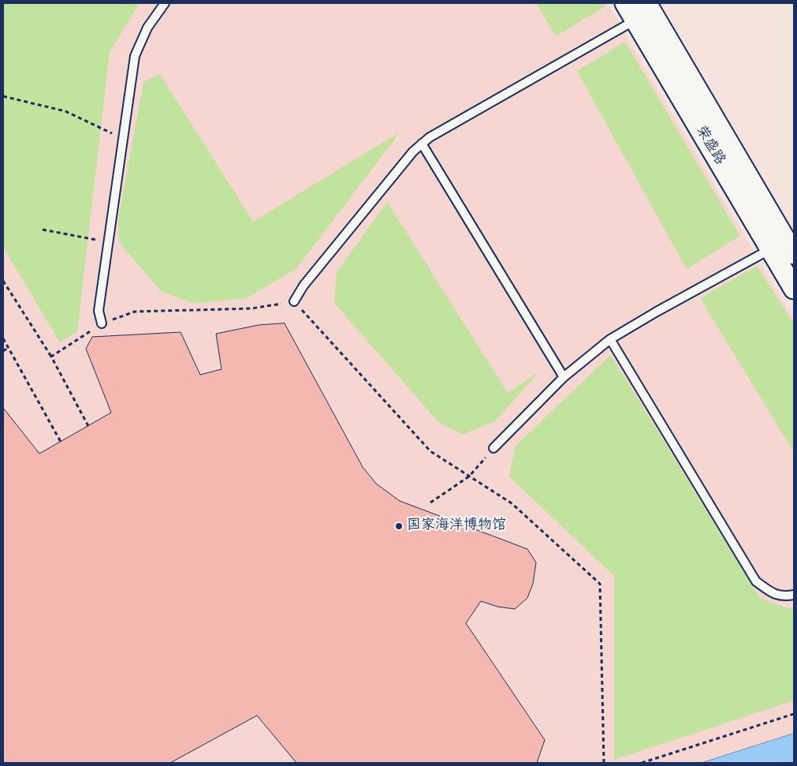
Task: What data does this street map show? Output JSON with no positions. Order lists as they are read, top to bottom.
{
  "streets": {
    "street": ["荣盛路"]
  },
  "places": ["国家海洋博物馆"]
}
